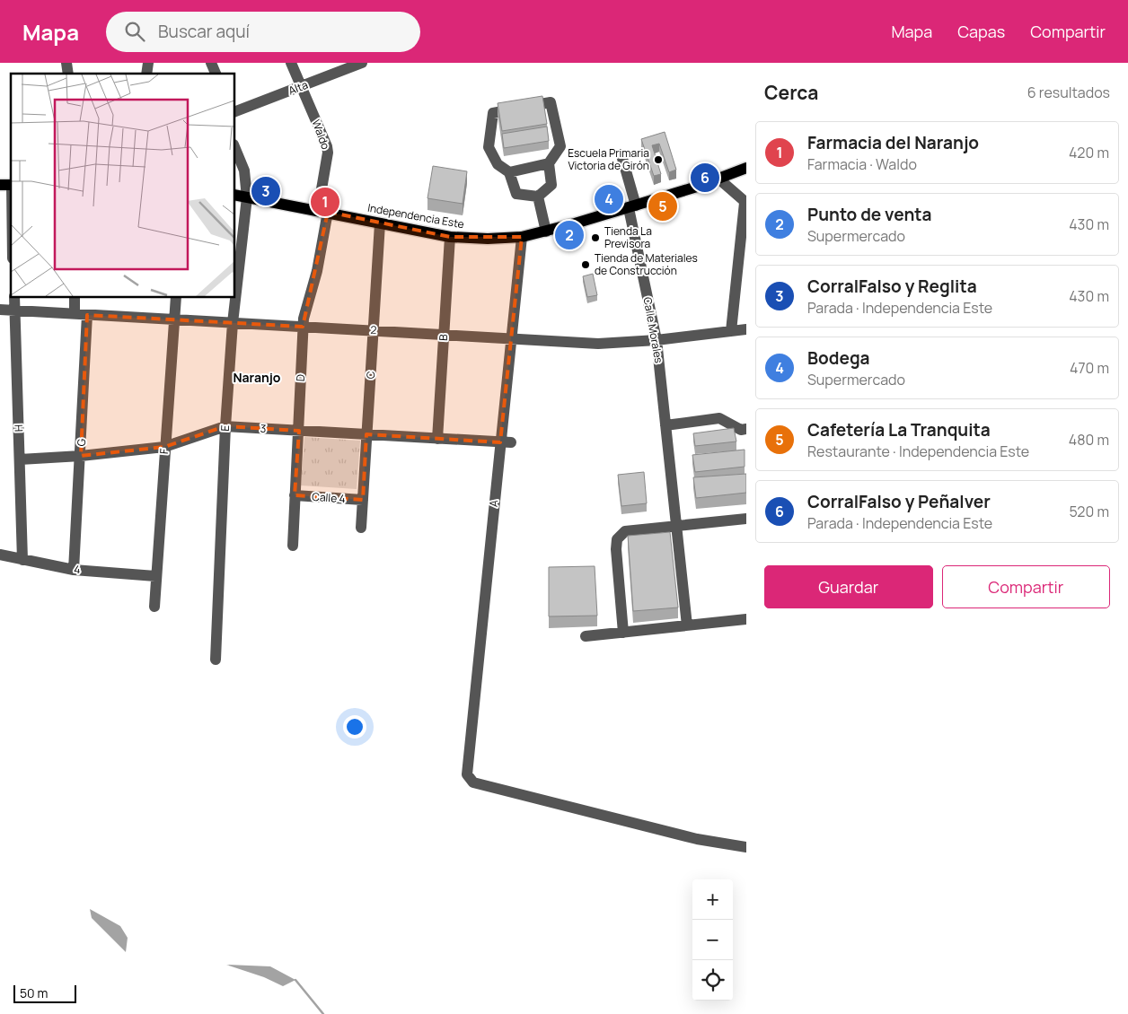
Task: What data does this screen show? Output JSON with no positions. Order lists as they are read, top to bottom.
{
  "streets": {
    "main road": ["Independencia Este"],
    "street": [
      "Alta",
      "Waldo",
      "2",
      "Calle Morales",
      "B",
      "C",
      "D",
      "H",
      "E",
      "3",
      "G",
      "F",
      "Calle 4",
      "A",
      "4"
    ]
  },
  "crossings": [
    ["Alta", "Waldo"],
    ["Waldo", "Independencia Este"],
    ["Waldo", "D"],
    ["Independencia Este", "Calle Morales"],
    ["Independencia Este", "B"],
    ["Independencia Este", "C"],
    ["Independencia Este", "D"],
    ["Independencia Este", "E"],
    ["Independencia Este", "A"],
    ["2", "Calle Morales"],
    ["2", "B"],
    ["2", "C"],
    ["2", "D"],
    ["2", "H"],
    ["2", "E"],
    ["2", "G"],
    ["2", "F"],
    ["2", "A"],
    ["B", "3"],
    ["C", "3"],
    ["C", "Calle 4"],
    ["D", "3"],
    ["D", "Calle 4"],
    ["H", "3"],
    ["H", "4"],
    ["E", "3"],
    ["3", "G"],
    ["3", "F"],
    ["3", "A"],
    ["G", "4"],
    ["F", "4"]
  ],
  "districts": ["Naranjo"],
  "places": ["Escuela Primaria Victoria de Girón", "Tienda La Previsora", "Tienda de Materiales de Construcción"],
  "scale_bar": "50 m",
  "page": {
    "header": "Mapa",
    "search": "Buscar aquí",
    "nav": ["Mapa", "Capas", "Compartir"],
    "heading": ["Cerca", "6 resultados"],
    "list": [
      {
        "mark": "1",
        "name": "Farmacia del Naranjo",
        "note": "Farmacia · Waldo",
        "value": "420 m"
      },
      {
        "mark": "2",
        "name": "Punto de venta",
        "note": "Supermercado",
        "value": "430 m"
      },
      {
        "mark": "3",
        "name": "CorralFalso y Reglita",
        "note": "Parada · Independencia Este",
        "value": "430 m"
      },
      {
        "mark": "4",
        "name": "Bodega",
        "note": "Supermercado",
        "value": "470 m"
      },
      {
        "mark": "5",
        "name": "Cafetería La Tranquita",
        "note": "Restaurante · Independencia Este",
        "value": "480 m"
      },
      {
        "mark": "6",
        "name": "CorralFalso y Peñalver",
        "note": "Parada · Independencia Este",
        "value": "520 m"
      }
    ],
    "pins": [
      "6",
      "3",
      "4",
      "1",
      "5",
      "2"
    ],
    "buttons": ["Guardar", "Compartir"],
    "map_buttons": ["+", "−"],
    "scale": "50 m"
  }
}
